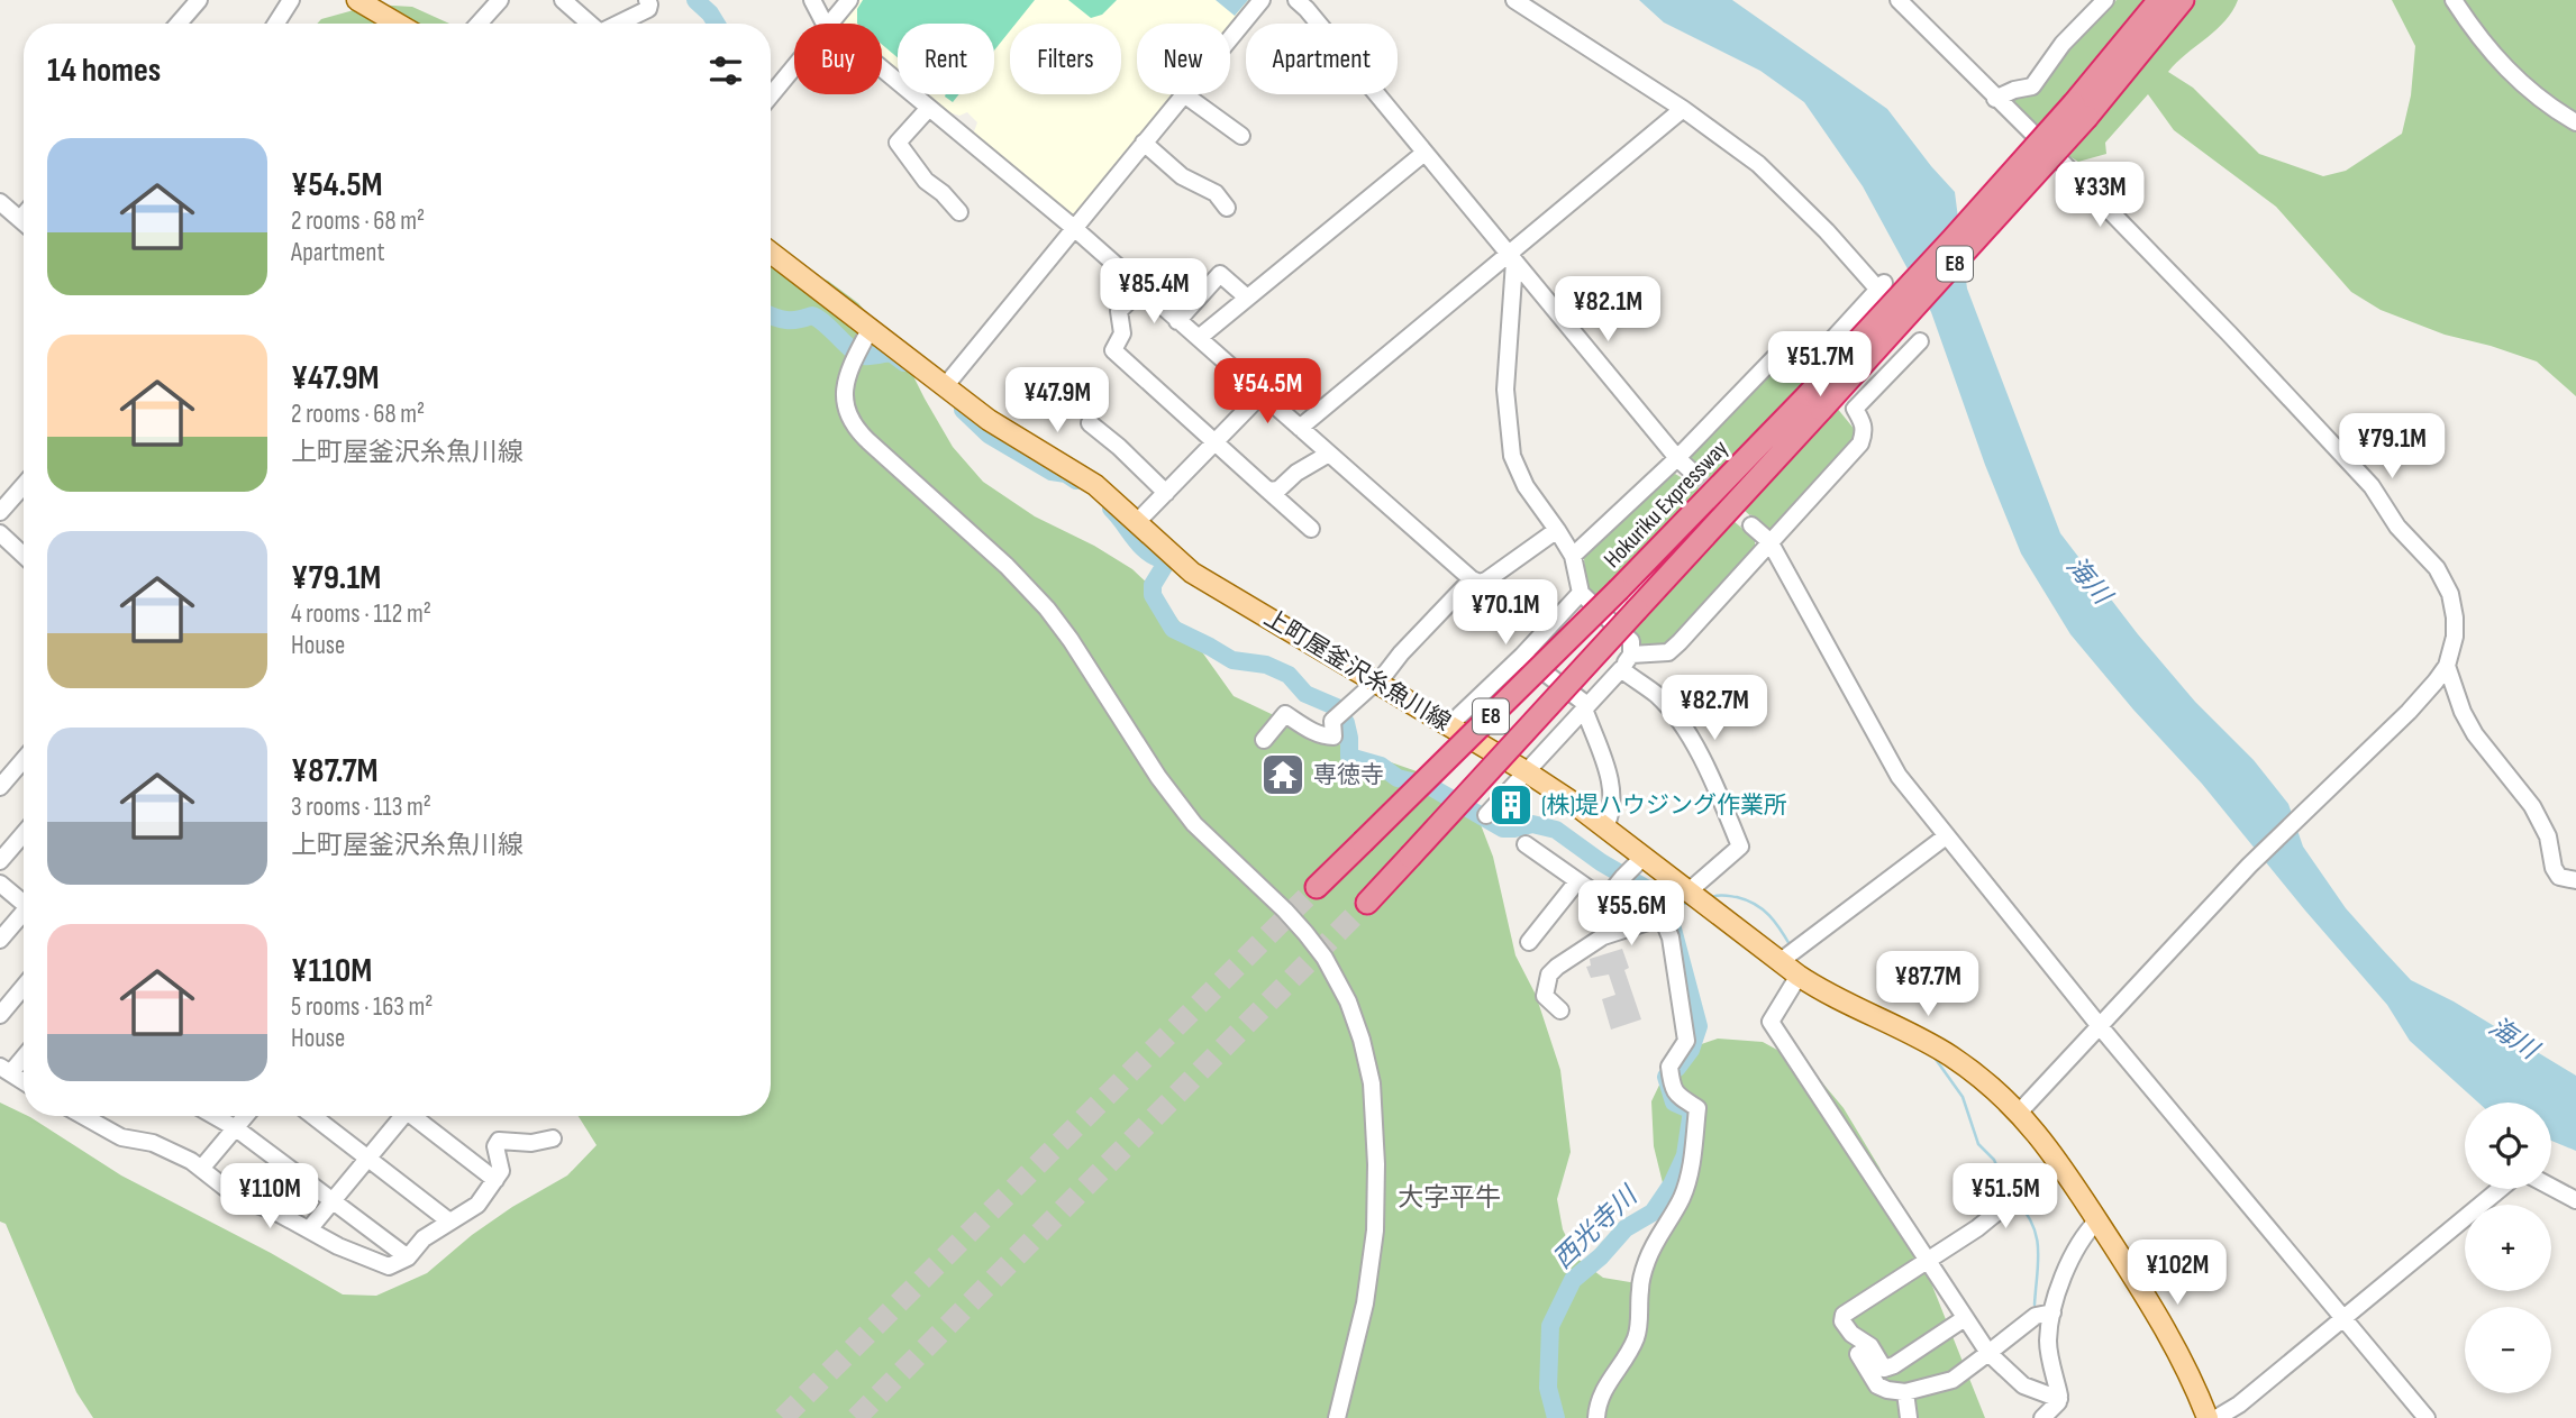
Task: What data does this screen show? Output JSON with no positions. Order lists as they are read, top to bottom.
{
  "streets": {
    "highway": ["E8", "Hokuriku Expressway"],
    "main road": ["上町屋釜沢糸魚川線"]
  },
  "districts": ["大字平牛"],
  "water": ["海川", "西光寺川"],
  "places": {
    "temple": ["専徳寺"],
    "building": ["(株)堤ハウジング作業所"]
  },
  "page": {
    "chip": [
      "Buy",
      "Rent",
      "Filters",
      "New",
      "Apartment"
    ],
    "heading": "14 homes",
    "list": [
      {
        "name": "¥54.5M",
        "note": "2 rooms · 68 m² · Apartment"
      },
      {
        "name": "¥47.9M",
        "note": "2 rooms · 68 m² · 上町屋釜沢糸魚川線"
      },
      {
        "name": "¥79.1M",
        "note": "4 rooms · 112 m² · House"
      },
      {
        "name": "¥87.7M",
        "note": "3 rooms · 113 m² · 上町屋釜沢糸魚川線"
      },
      {
        "name": "¥110M",
        "note": "5 rooms · 163 m² · House"
      }
    ],
    "price": [
      "¥33M",
      "¥85.4M",
      "¥82.1M",
      "¥51.7M",
      "¥54.5M",
      "¥47.9M",
      "¥79.1M",
      "¥70.1M",
      "¥82.7M",
      "¥55.6M",
      "¥87.7M",
      "¥110M",
      "¥51.5M",
      "¥102M"
    ],
    "map_buttons": ["+", "−"]
  }
}
